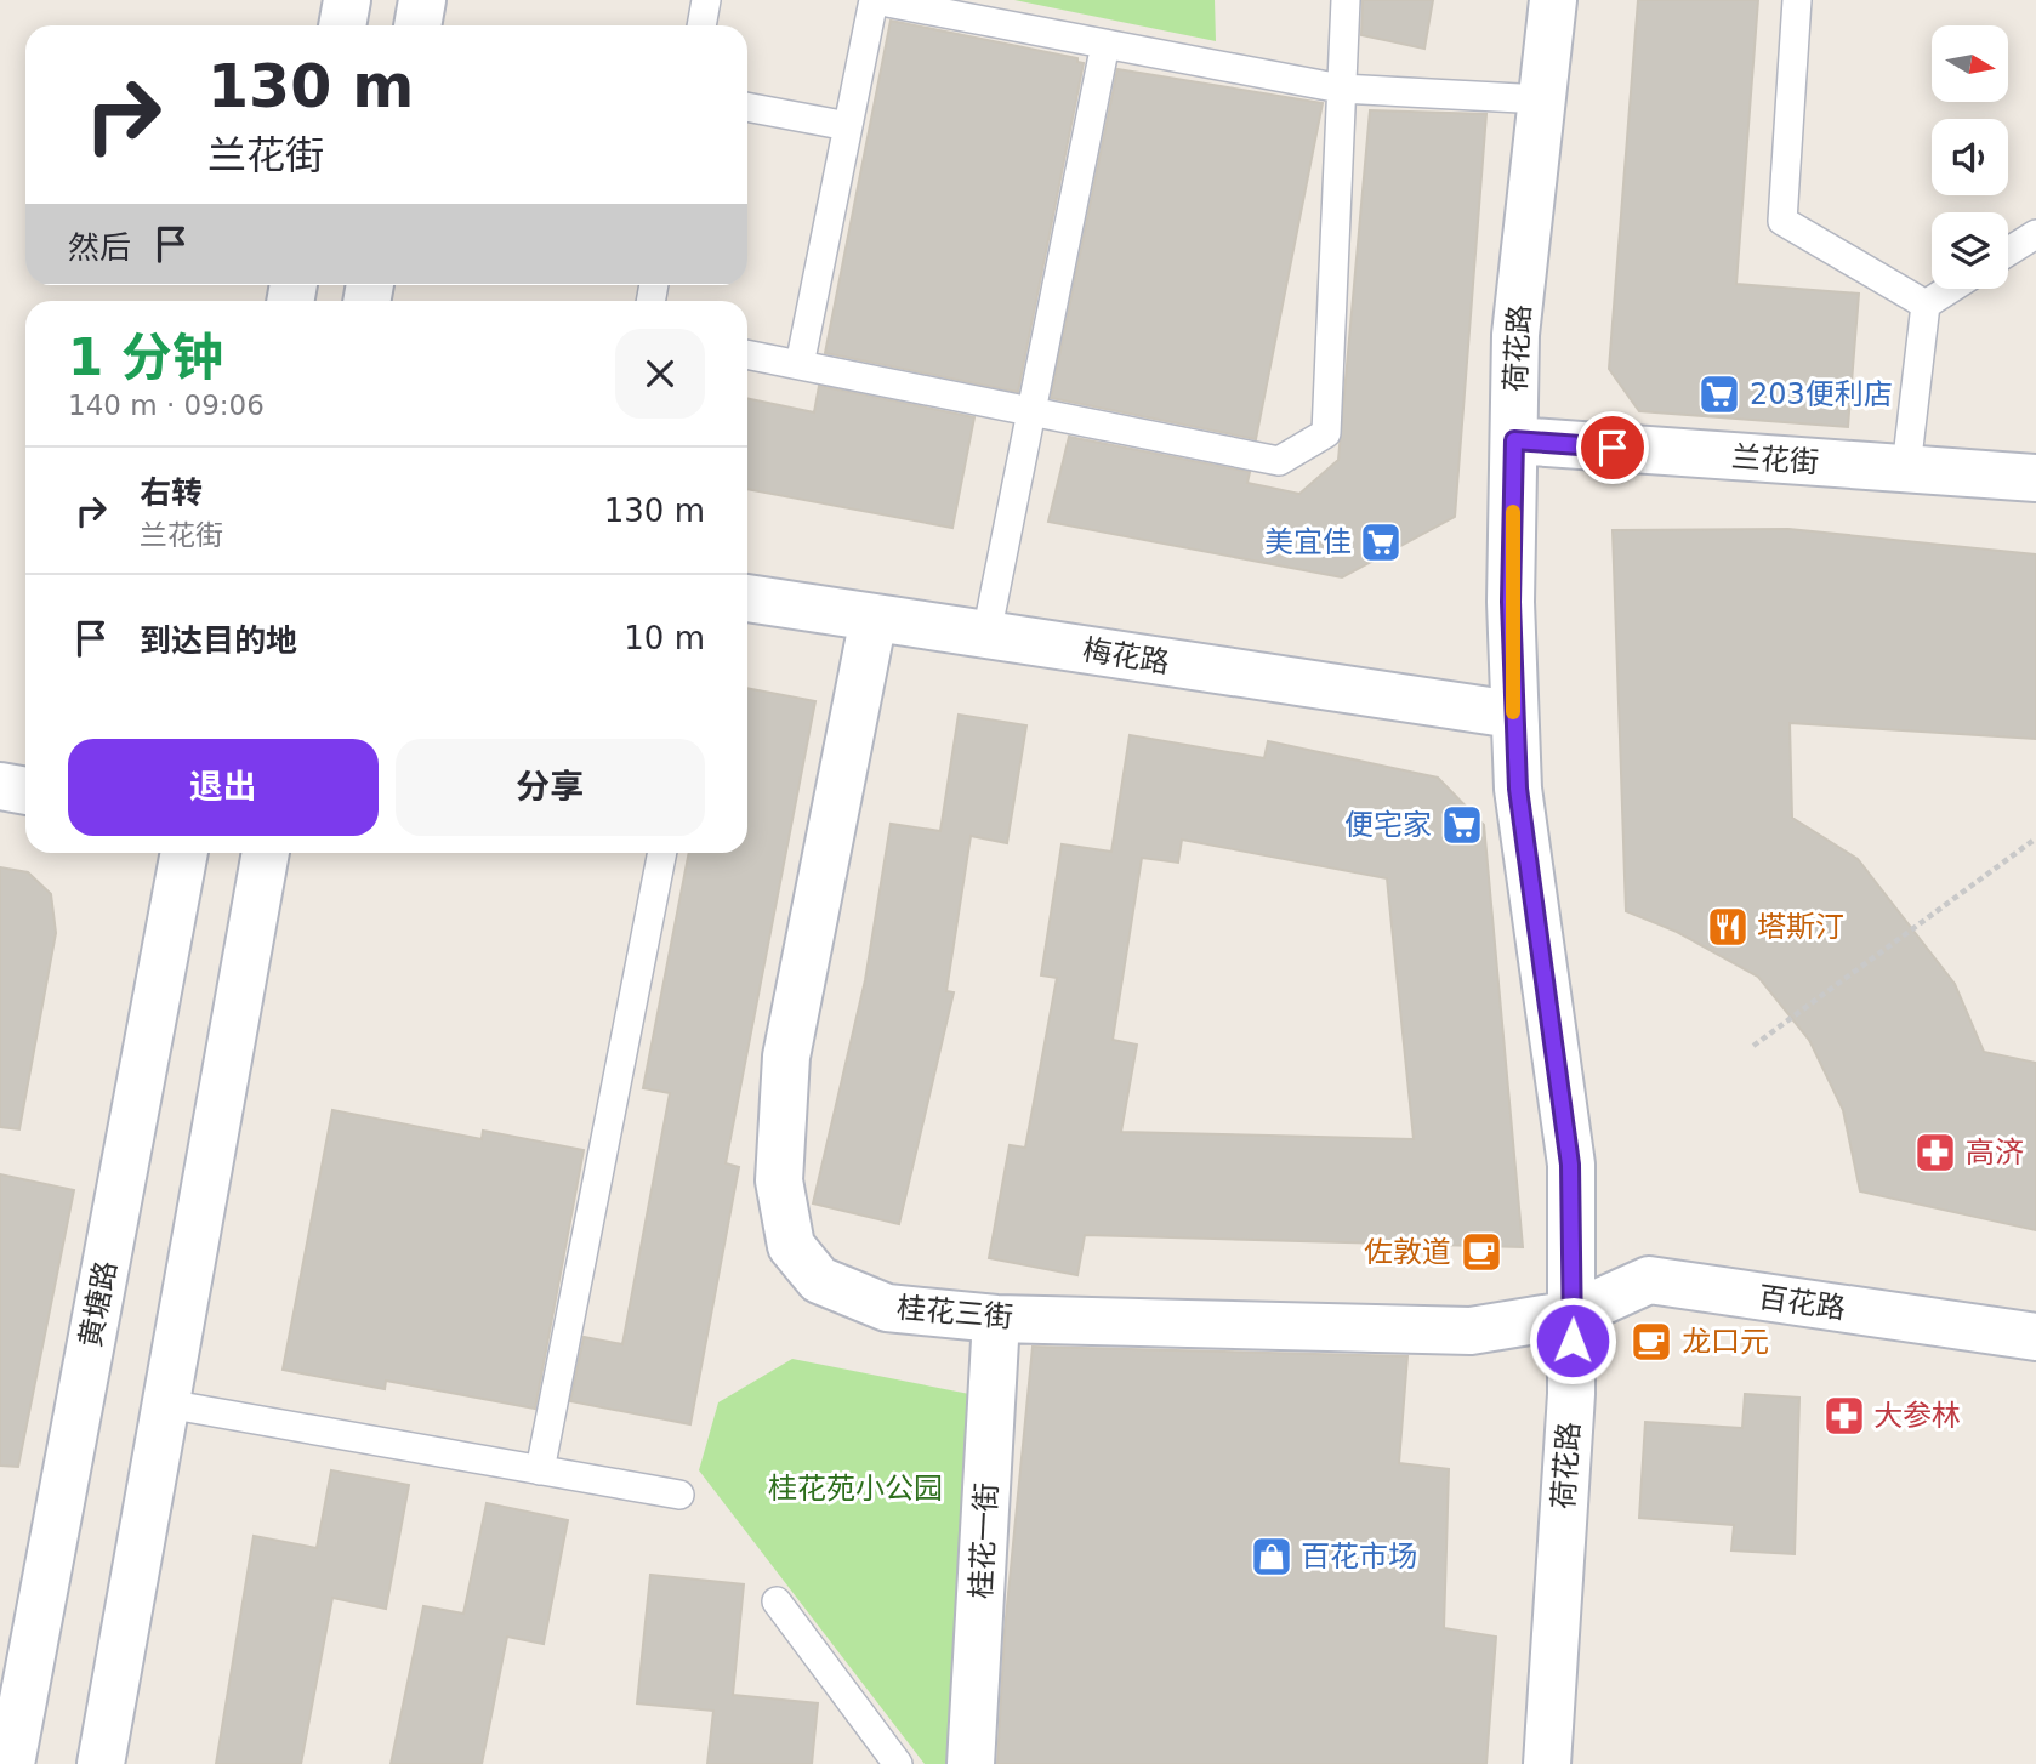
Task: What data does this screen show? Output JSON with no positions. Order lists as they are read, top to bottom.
{
  "streets": {
    "street": [
      "荷花路",
      "兰花街",
      "梅花路",
      "百花路",
      "黄塘路",
      "桂花三街",
      "桂花一街"
    ]
  },
  "crossings": [
    ["荷花路", "兰花街"],
    ["荷花路", "梅花路"],
    ["荷花路", "百花路"],
    ["荷花路", "桂花三街"],
    ["梅花路", "桂花三街"],
    ["百花路", "桂花三街"],
    ["桂花三街", "桂花一街"]
  ],
  "parks": ["桂花苑小公园"],
  "places": {
    "supermarket": ["203便利店", "美宜佳", "便宅家"],
    "restaurant": ["塔斯汀"],
    "pharmacy": ["高济", "大参林"],
    "cafe": ["佐敦道", "龙口元"],
    "shop": ["百花市场"]
  },
  "north": "right",
  "page": {
    "turn": ["130 m", "兰花街"],
    "then": "然后",
    "heading": ["1 分钟", "140 m · 09:06"],
    "list": [
      {
        "name": "右转",
        "note": "兰花街",
        "value": "130 m"
      },
      {
        "name": "到达目的地",
        "value": "10 m"
      }
    ],
    "buttons": ["退出", "分享"]
  }
}
